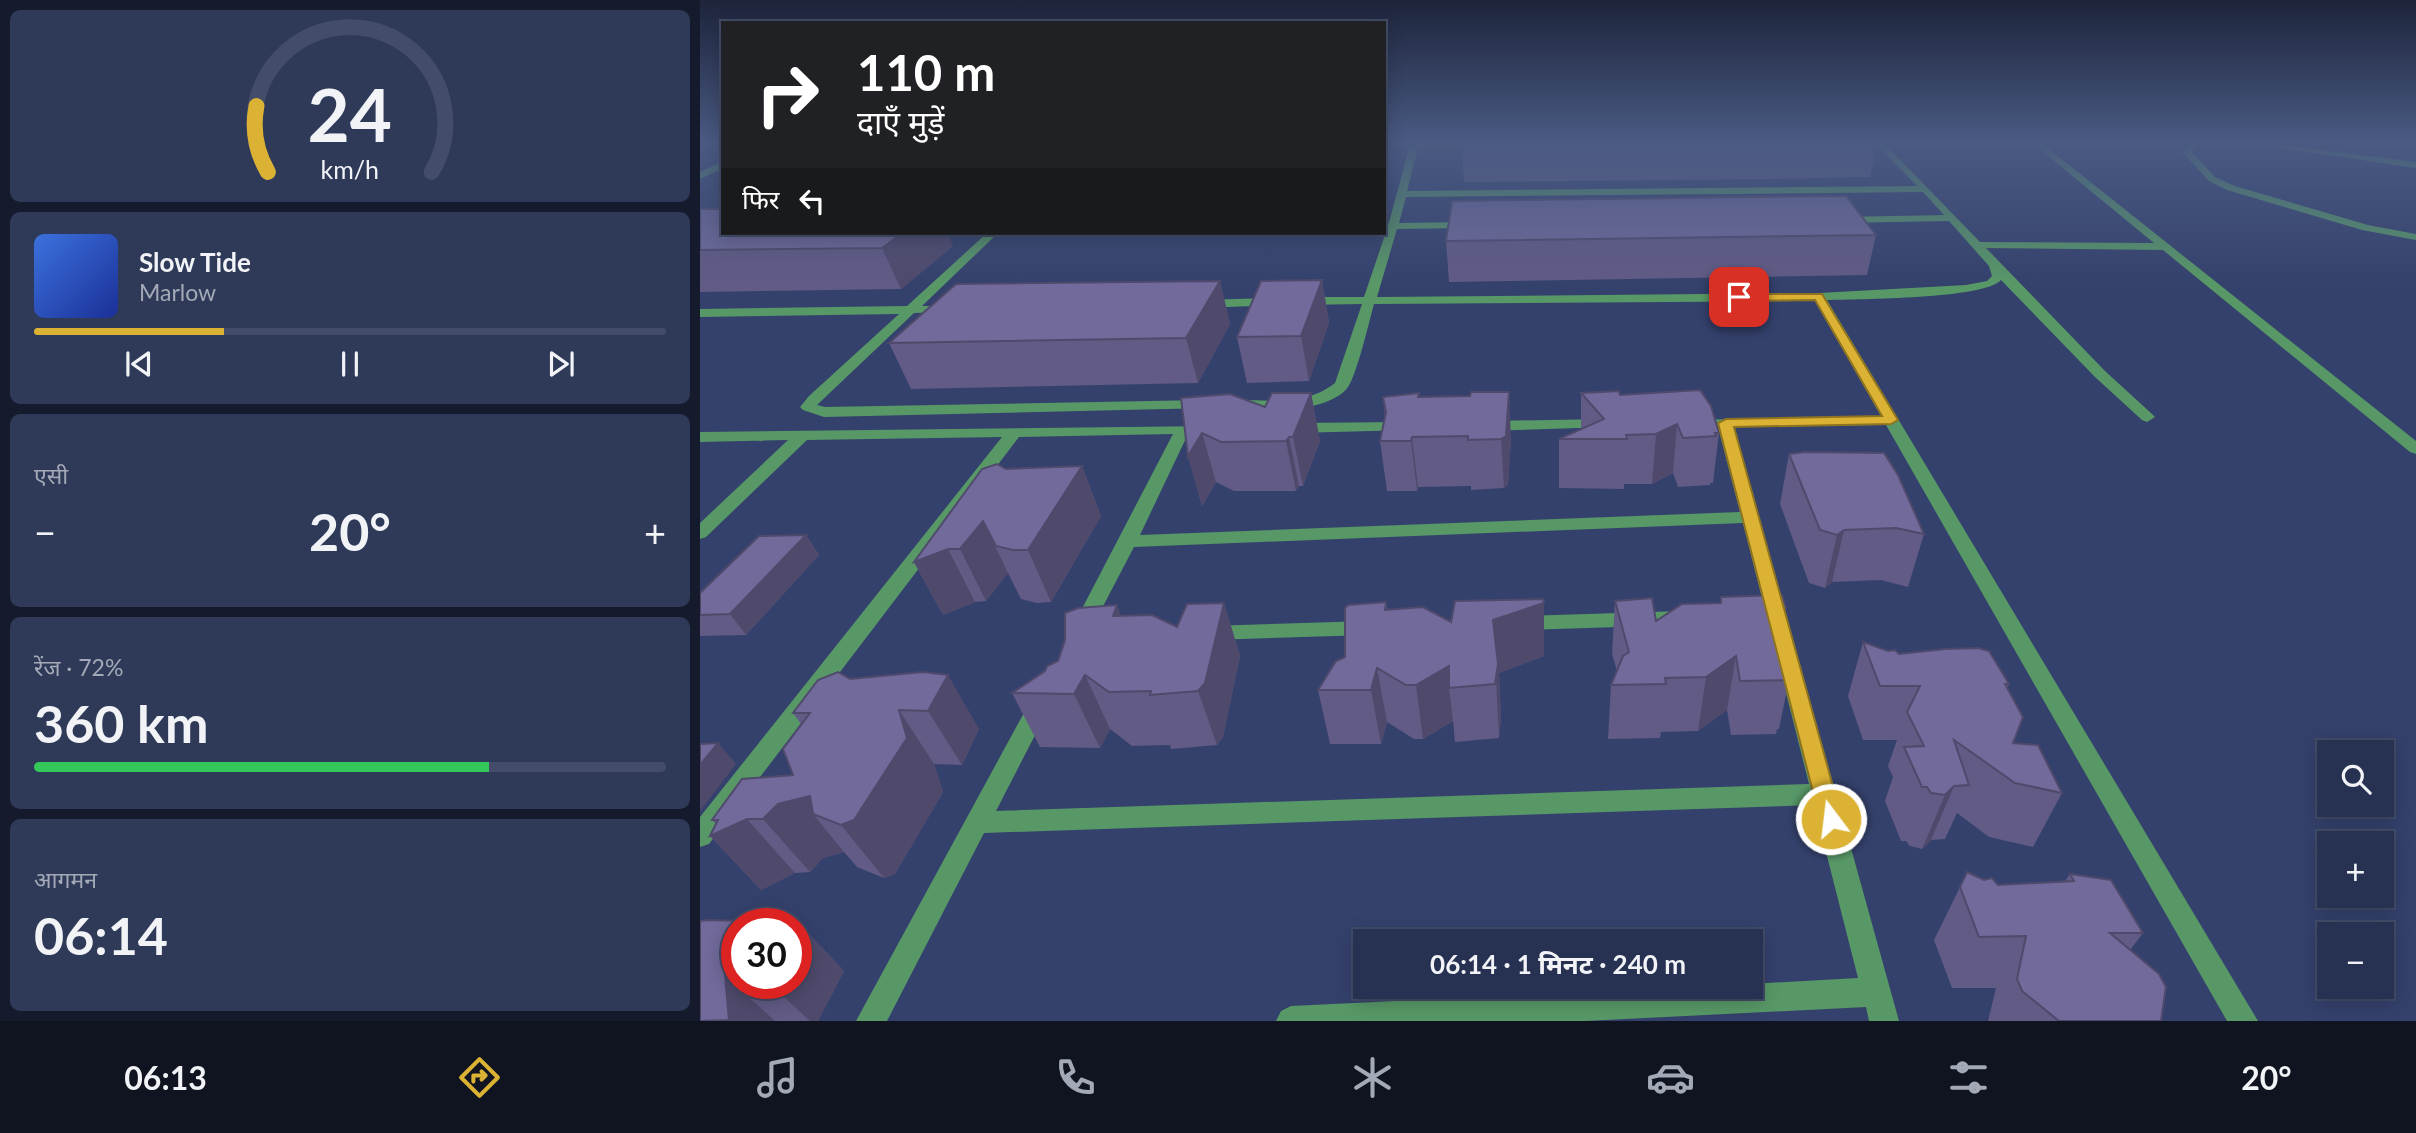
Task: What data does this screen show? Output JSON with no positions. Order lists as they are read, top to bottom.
{
  "page": {
    "turn": ["110 m", "दाएँ मुड़ें"],
    "then": "फिर",
    "song": ["Slow Tide", "Marlow"],
    "tile": [
      "एसी",
      ["रेंज · 72%", "360 km"],
      ["आगमन", "06:14"]
    ],
    "heat": ["−", "20°", "+"],
    "map_buttons": ["+", "−"],
    "limit": "30",
    "trip": "06:14 · 1 मिनट · 240 m",
    "tabs": ["06:13", "20°"],
    "gauge": ["24", "km/h"]
  }
}
